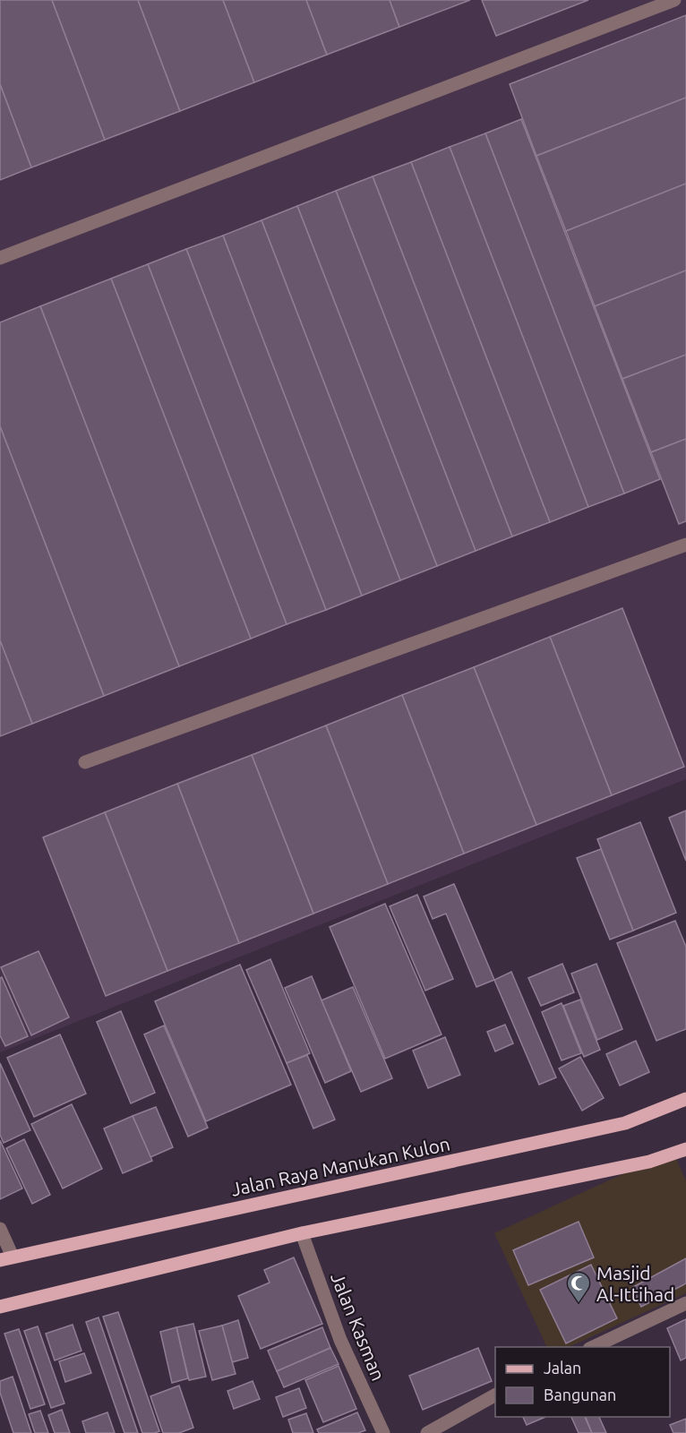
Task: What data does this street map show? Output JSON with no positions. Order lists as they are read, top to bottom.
{
  "streets": {
    "main road": ["Jalan Raya Manukan Kulon"],
    "street": ["Jalan Kasman"]
  },
  "places": {
    "mosque": ["Masjid Al-Ittihad"]
  },
  "legend": ["Jalan", "Bangunan"]
}
